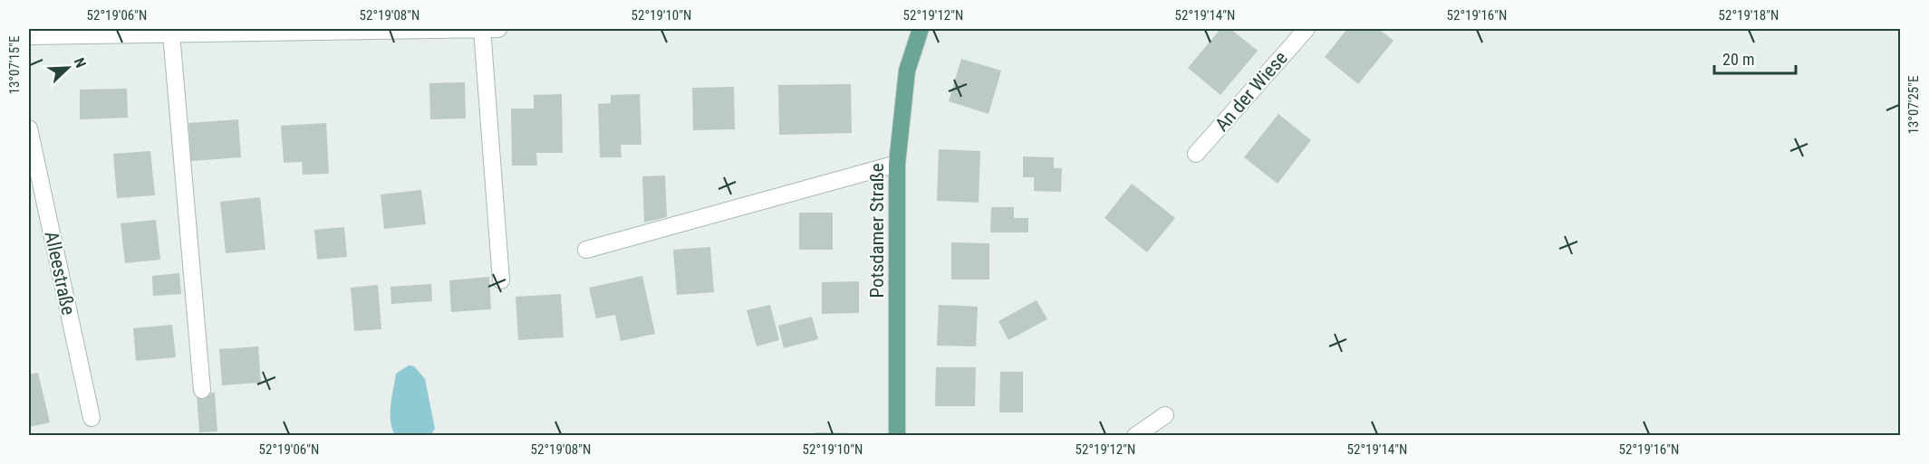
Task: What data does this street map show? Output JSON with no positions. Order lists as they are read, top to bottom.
{
  "streets": {
    "main road": ["Potsdamer Straße"],
    "street": ["An der Wiese", "Alleestraße"]
  },
  "scale_bar": "20 m",
  "north": "top right",
  "coordinates": [
    "52°19'06\"N",
    "52°19'08\"N",
    "52°19'10\"N",
    "52°19'12\"N",
    "52°19'14\"N",
    "52°19'16\"N",
    "52°19'18\"N",
    "13°07'15\"E",
    "13°07'25\"E"
  ]
}
